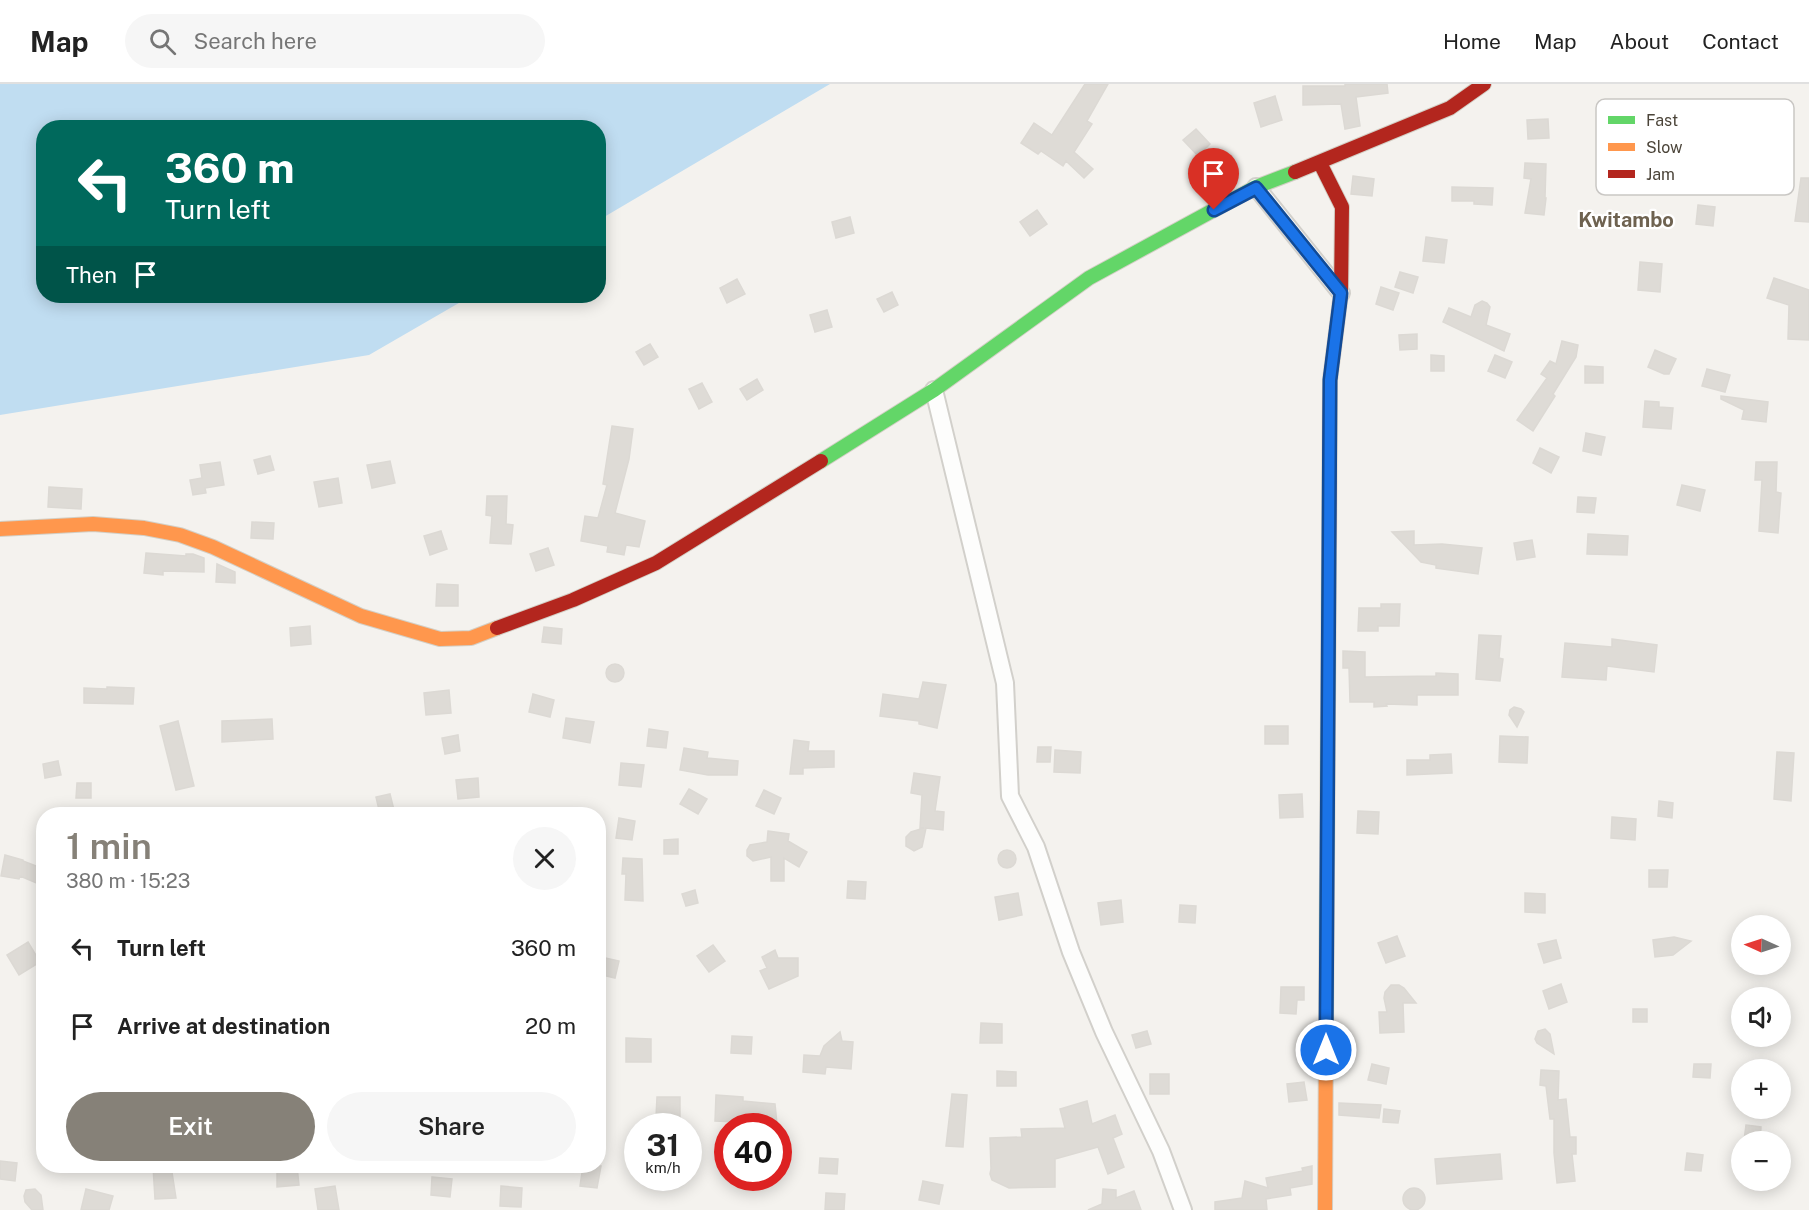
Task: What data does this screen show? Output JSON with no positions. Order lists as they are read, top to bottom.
{
  "districts": ["Kwitambo"],
  "legend": ["Fast", "Slow", "Jam"],
  "north": "left",
  "page": {
    "header": "Map",
    "search": "Search here",
    "nav": [
      "Home",
      "Map",
      "About",
      "Contact"
    ],
    "turn": ["360 m", "Turn left"],
    "then": "Then",
    "heading": ["1 min", "380 m · 15:23"],
    "list": [
      {
        "name": "Turn left",
        "value": "360 m"
      },
      {
        "name": "Arrive at destination",
        "value": "20 m"
      }
    ],
    "map_buttons": ["+", "−"],
    "buttons": ["Exit", "Share"],
    "speed": "31 km/h",
    "limit": "40"
  }
}
